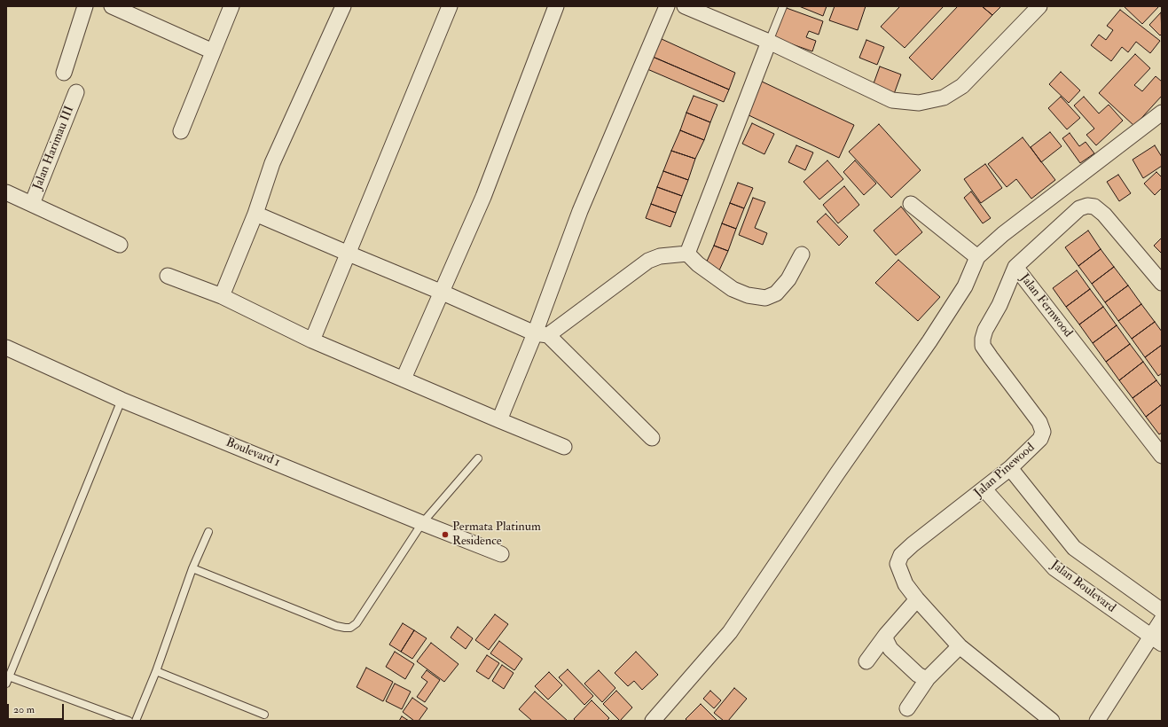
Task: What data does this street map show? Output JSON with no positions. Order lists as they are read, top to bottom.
{
  "streets": {
    "street": [
      "Jalan Harimau III",
      "Jalan Fernwood",
      "Boulevard 1",
      "Jalan Pinewood",
      "Jalan Boulevard"
    ]
  },
  "crossings": [
    ["Jalan Fernwood", "Jalan Pinewood"],
    ["Jalan Pinewood", "Jalan Boulevard"]
  ],
  "places": ["Permata Platinum Residence"],
  "scale_bar": "20 m"
}
